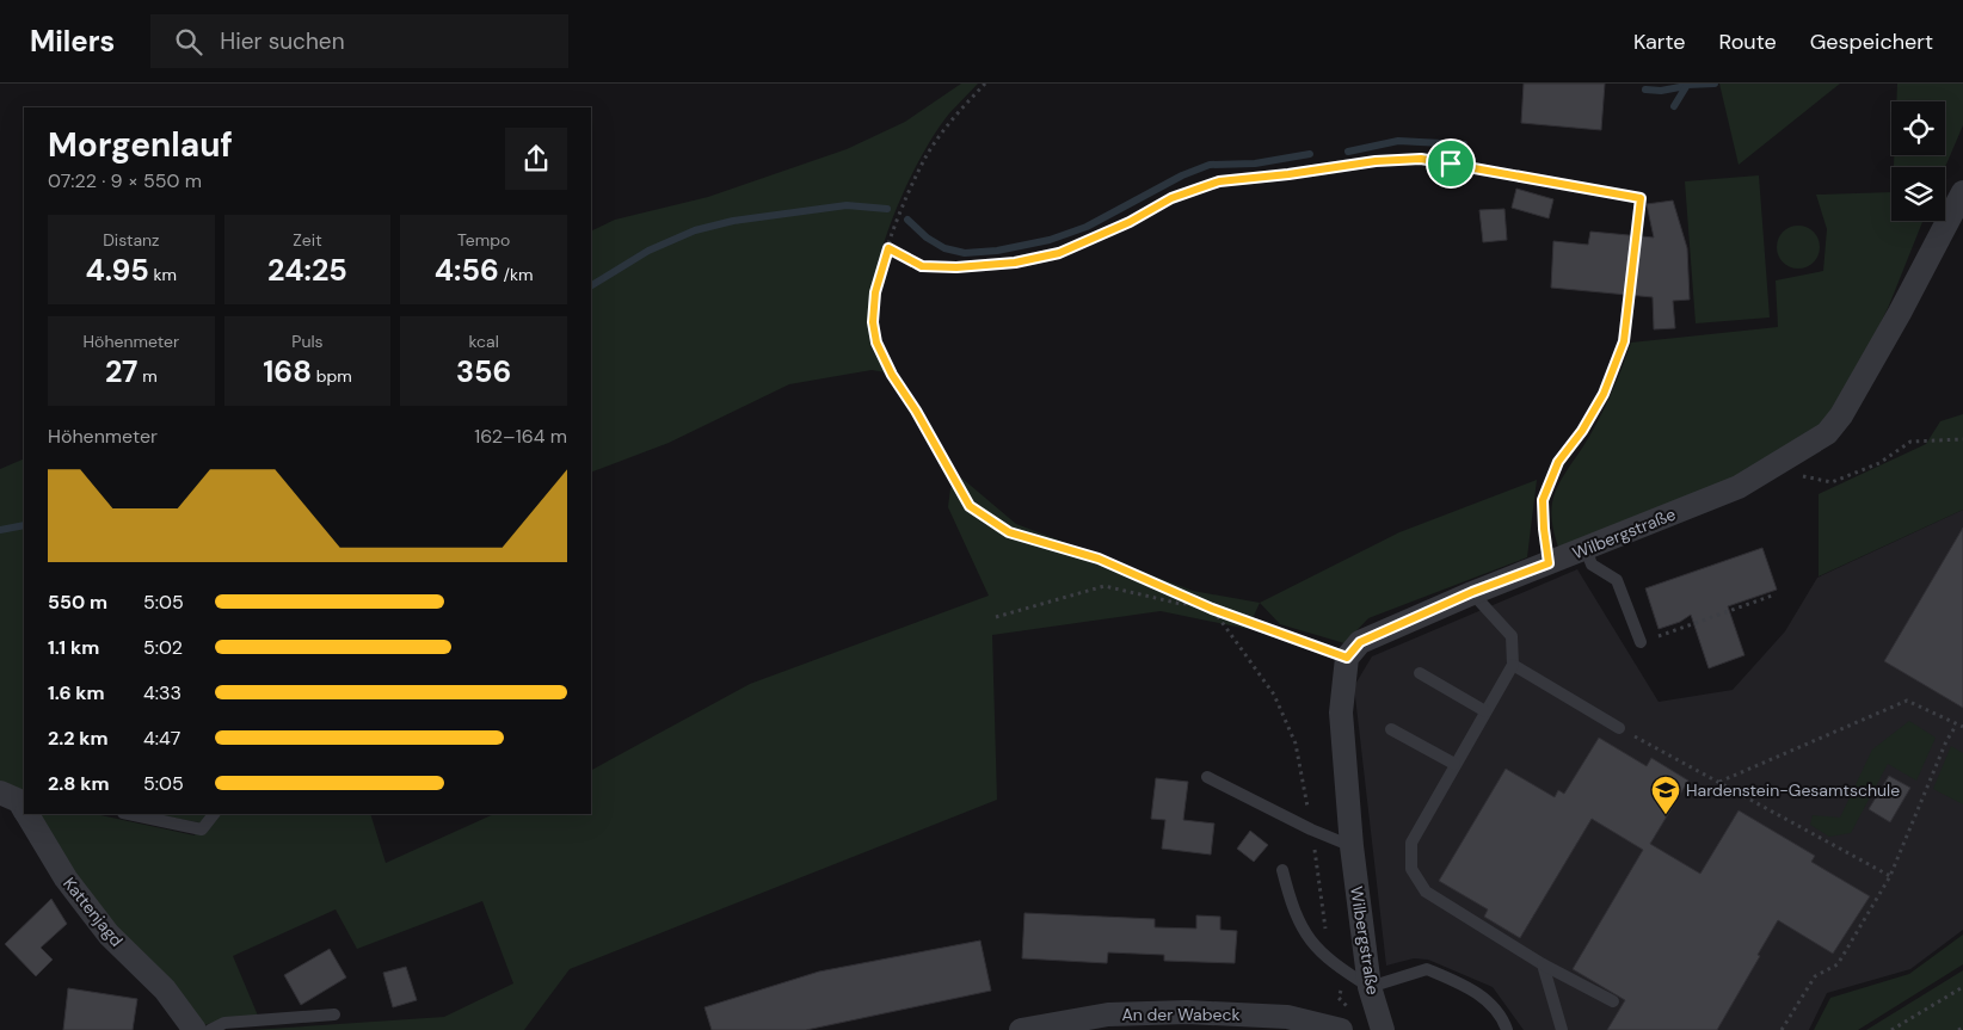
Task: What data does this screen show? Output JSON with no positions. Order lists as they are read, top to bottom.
{
  "streets": {
    "street": ["Wilbergstraße", "Kattenjagd", "An der Wabeck"]
  },
  "places": {
    "school or university": ["Hardenstein-Gesamtschule"]
  },
  "page": {
    "header": "Milers",
    "search": "Hier suchen",
    "nav": ["Karte", "Route", "Gespeichert"],
    "heading": ["Morgenlauf", "07:22 · 9 × 550 m"],
    "stats": [
      ["Distanz", "4.95 km"],
      ["Zeit", "24:25"],
      ["Tempo", "4:56 /km"],
      ["Höhenmeter", "27 m"],
      ["Puls", "168 bpm"],
      ["kcal", "356"]
    ],
    "chart": ["Höhenmeter", "162–164 m"],
    "list": [
      {
        "name": "550 m",
        "note": "5:05"
      },
      {
        "name": "1.1 km",
        "note": "5:02"
      },
      {
        "name": "1.6 km",
        "note": "4:33"
      },
      {
        "name": "2.2 km",
        "note": "4:47"
      },
      {
        "name": "2.8 km",
        "note": "5:05"
      }
    ]
  }
}
